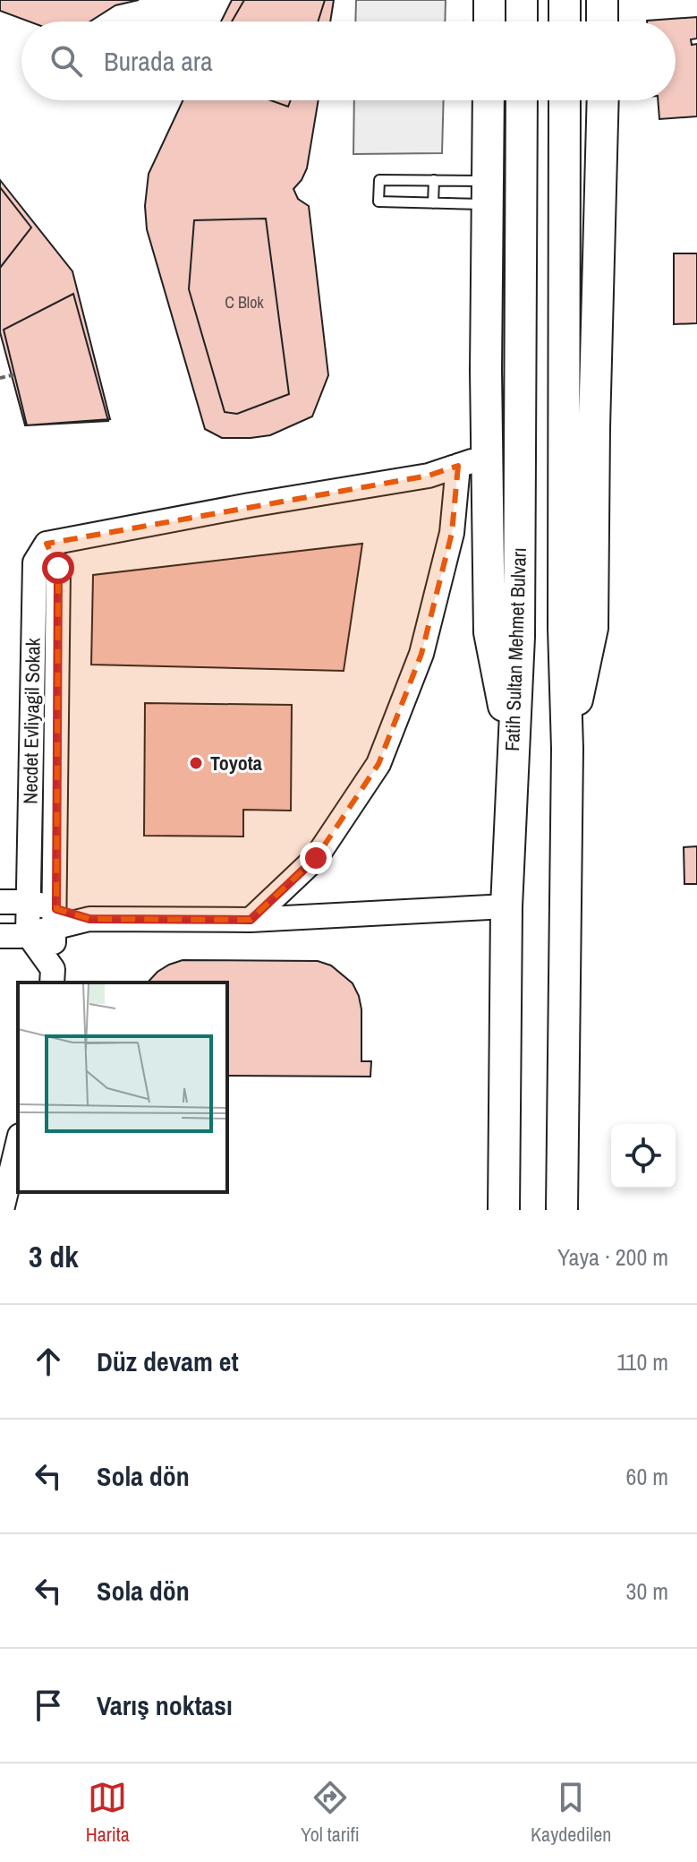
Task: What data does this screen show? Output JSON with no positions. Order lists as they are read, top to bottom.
{
  "streets": {
    "highway": ["Fatih Sultan Mehmet Bulvarı"],
    "street": ["Necdet Evliyagil Sokak"]
  },
  "places": ["Toyota"],
  "house_numbers": ["C Blok"],
  "page": {
    "search": "Burada ara",
    "heading": ["3 dk", "Yaya · 200 m"],
    "list": [
      ["Düz devam et", "110 m"],
      ["Sola dön", "60 m"],
      ["Sola dön", "30 m"],
      "Varış noktası"
    ],
    "nav": ["Harita", "Yol tarifi", "Kaydedilen"]
  }
}
